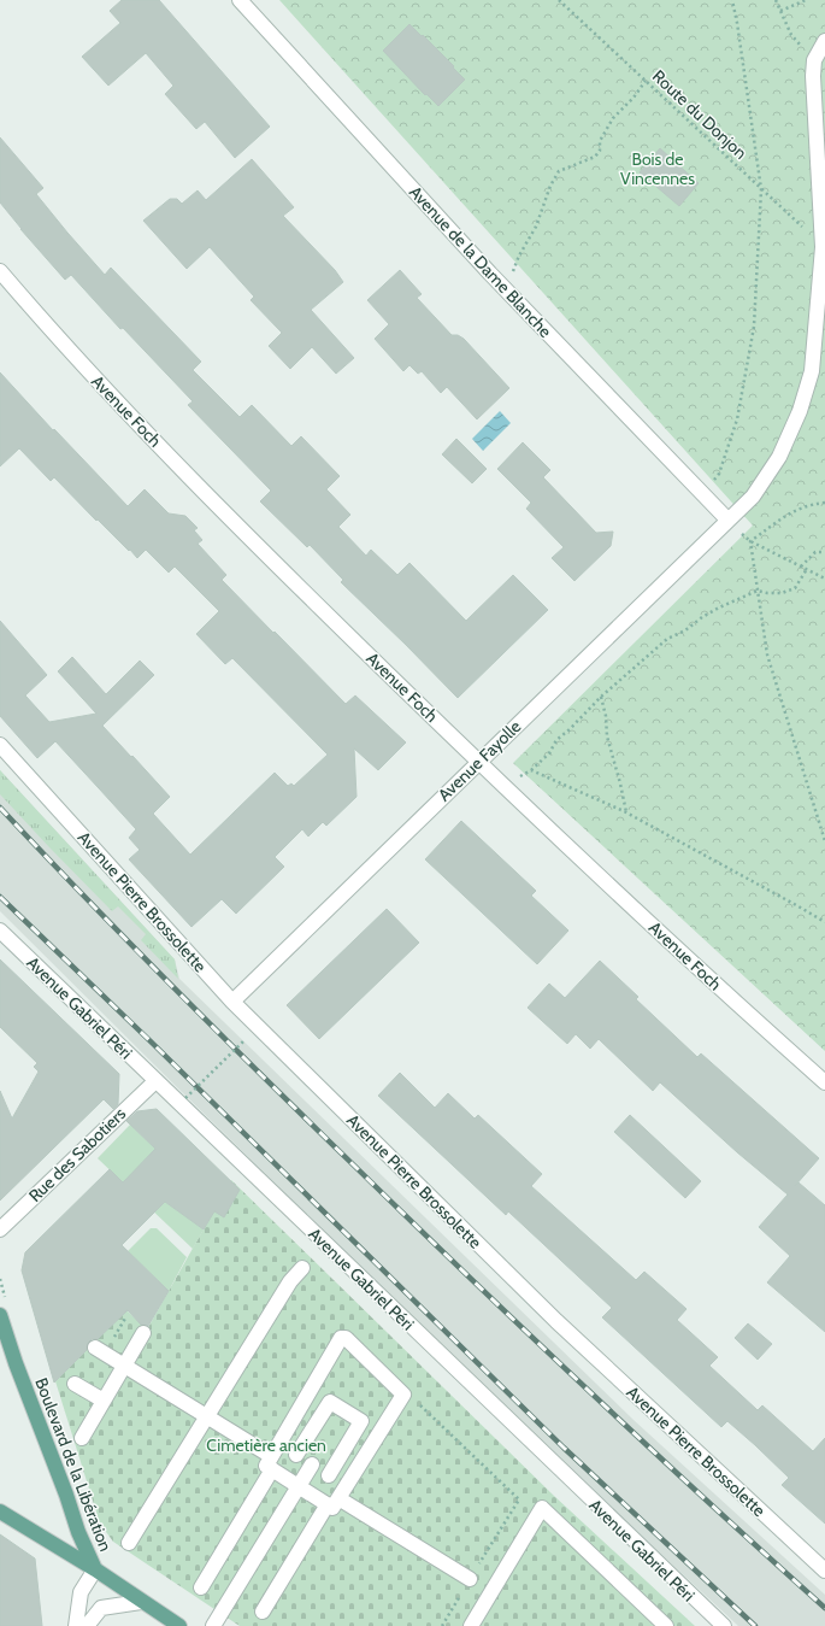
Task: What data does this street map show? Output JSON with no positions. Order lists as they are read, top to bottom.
{
  "streets": {
    "main road": ["Boulevard de la Libération"],
    "street": [
      "Avenue de la Dame Blanche",
      "Avenue Foch",
      "Avenue Fayolle",
      "Avenue Pierre Brossolette",
      "Avenue Gabriel Péri",
      "Rue des Sabotiers"
    ],
    "path": ["Route du Donjon"]
  },
  "crossings": [
    ["Route du Donjon", "Avenue Fayolle"],
    ["Avenue de la Dame Blanche", "Avenue Fayolle"],
    ["Avenue Foch", "Avenue Fayolle"],
    ["Avenue Fayolle", "Avenue Pierre Brossolette"],
    ["Avenue Gabriel Péri", "Rue des Sabotiers"]
  ],
  "parks": ["Bois de Vincennes", "Cimetière ancien"]
}
